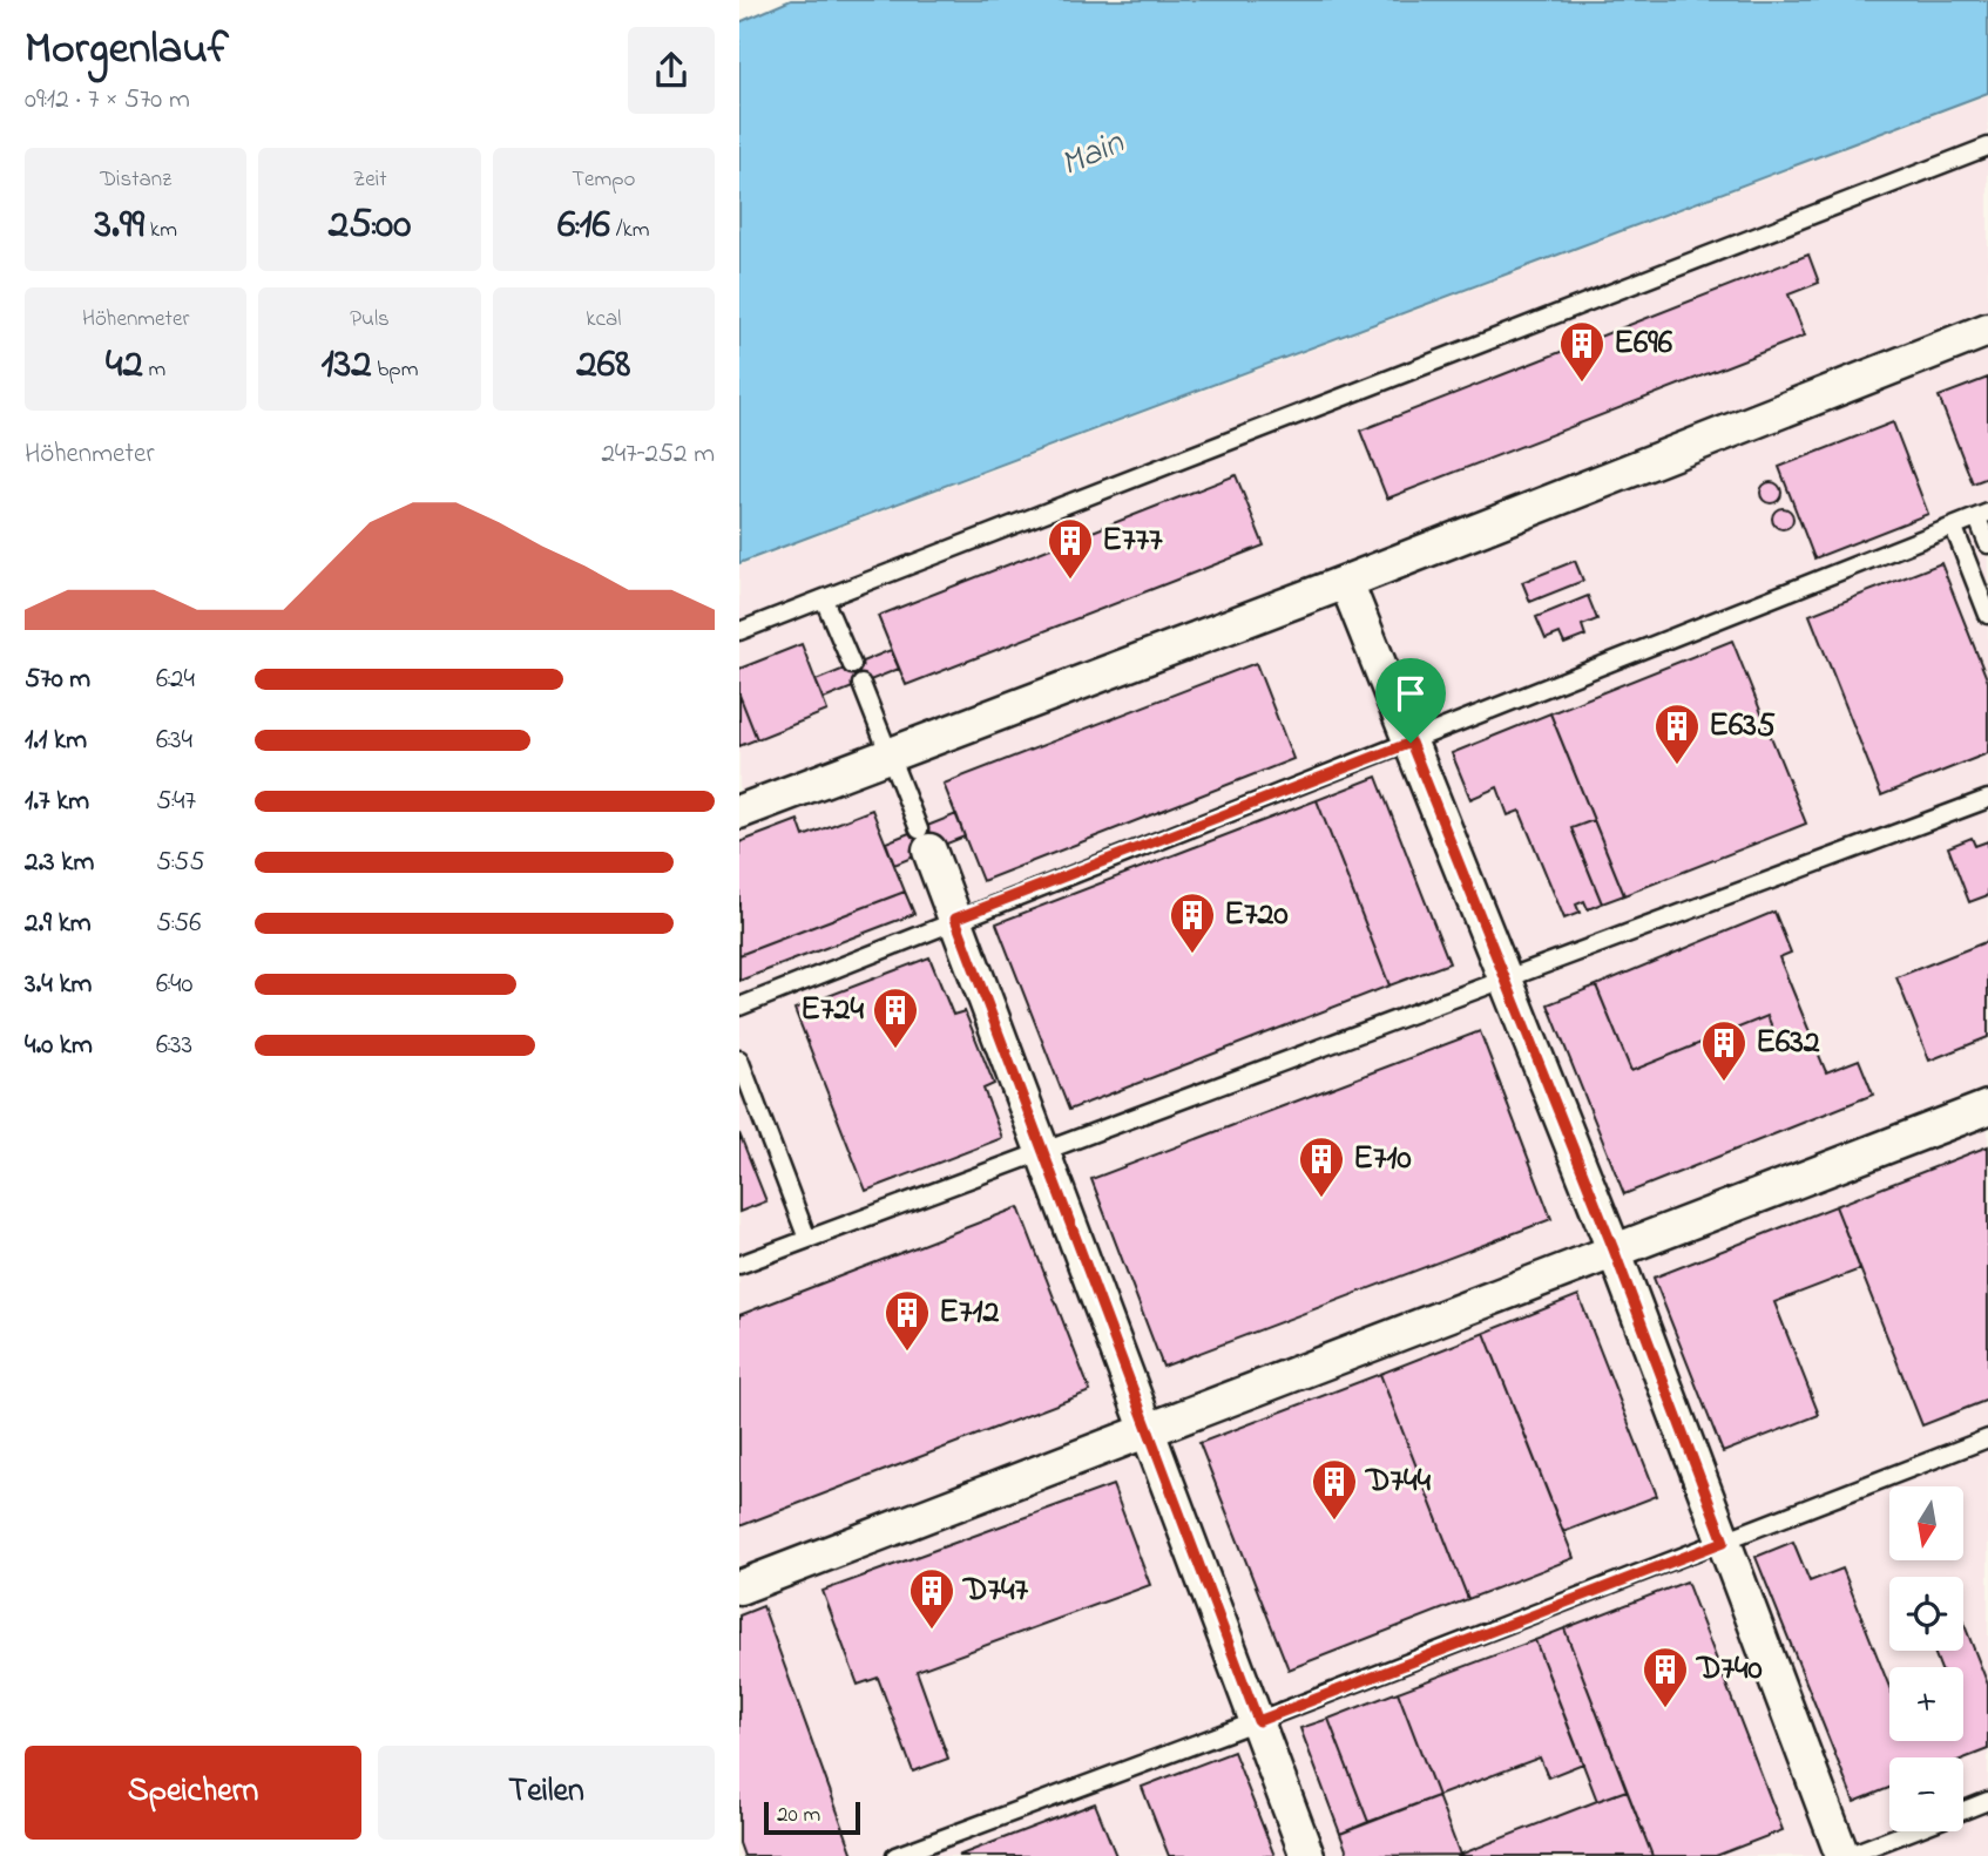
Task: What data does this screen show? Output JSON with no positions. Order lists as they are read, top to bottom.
{
  "water": ["Main"],
  "places": {
    "building": [
      "E696",
      "E777",
      "E635",
      "E720",
      "E724",
      "E632",
      "E710",
      "E712",
      "D744",
      "D747",
      "D740"
    ]
  },
  "scale_bar": "20 m",
  "north": "bottom",
  "page": {
    "heading": ["Morgenlauf", "09:12 · 7 × 570 m"],
    "stats": [
      ["Distanz", "3.99 km"],
      ["Zeit", "25:00"],
      ["Tempo", "6:16 /km"],
      ["Höhenmeter", "42 m"],
      ["Puls", "132 bpm"],
      ["kcal", "268"]
    ],
    "chart": ["Höhenmeter", "247–252 m"],
    "list": [
      {
        "name": "570 m",
        "note": "6:24"
      },
      {
        "name": "1.1 km",
        "note": "6:34"
      },
      {
        "name": "1.7 km",
        "note": "5:47"
      },
      {
        "name": "2.3 km",
        "note": "5:55"
      },
      {
        "name": "2.9 km",
        "note": "5:56"
      },
      {
        "name": "3.4 km",
        "note": "6:40"
      },
      {
        "name": "4.0 km",
        "note": "6:33"
      }
    ],
    "map_buttons": ["+", "−"],
    "buttons": ["Speichern", "Teilen"],
    "scale": "20 m"
  }
}
